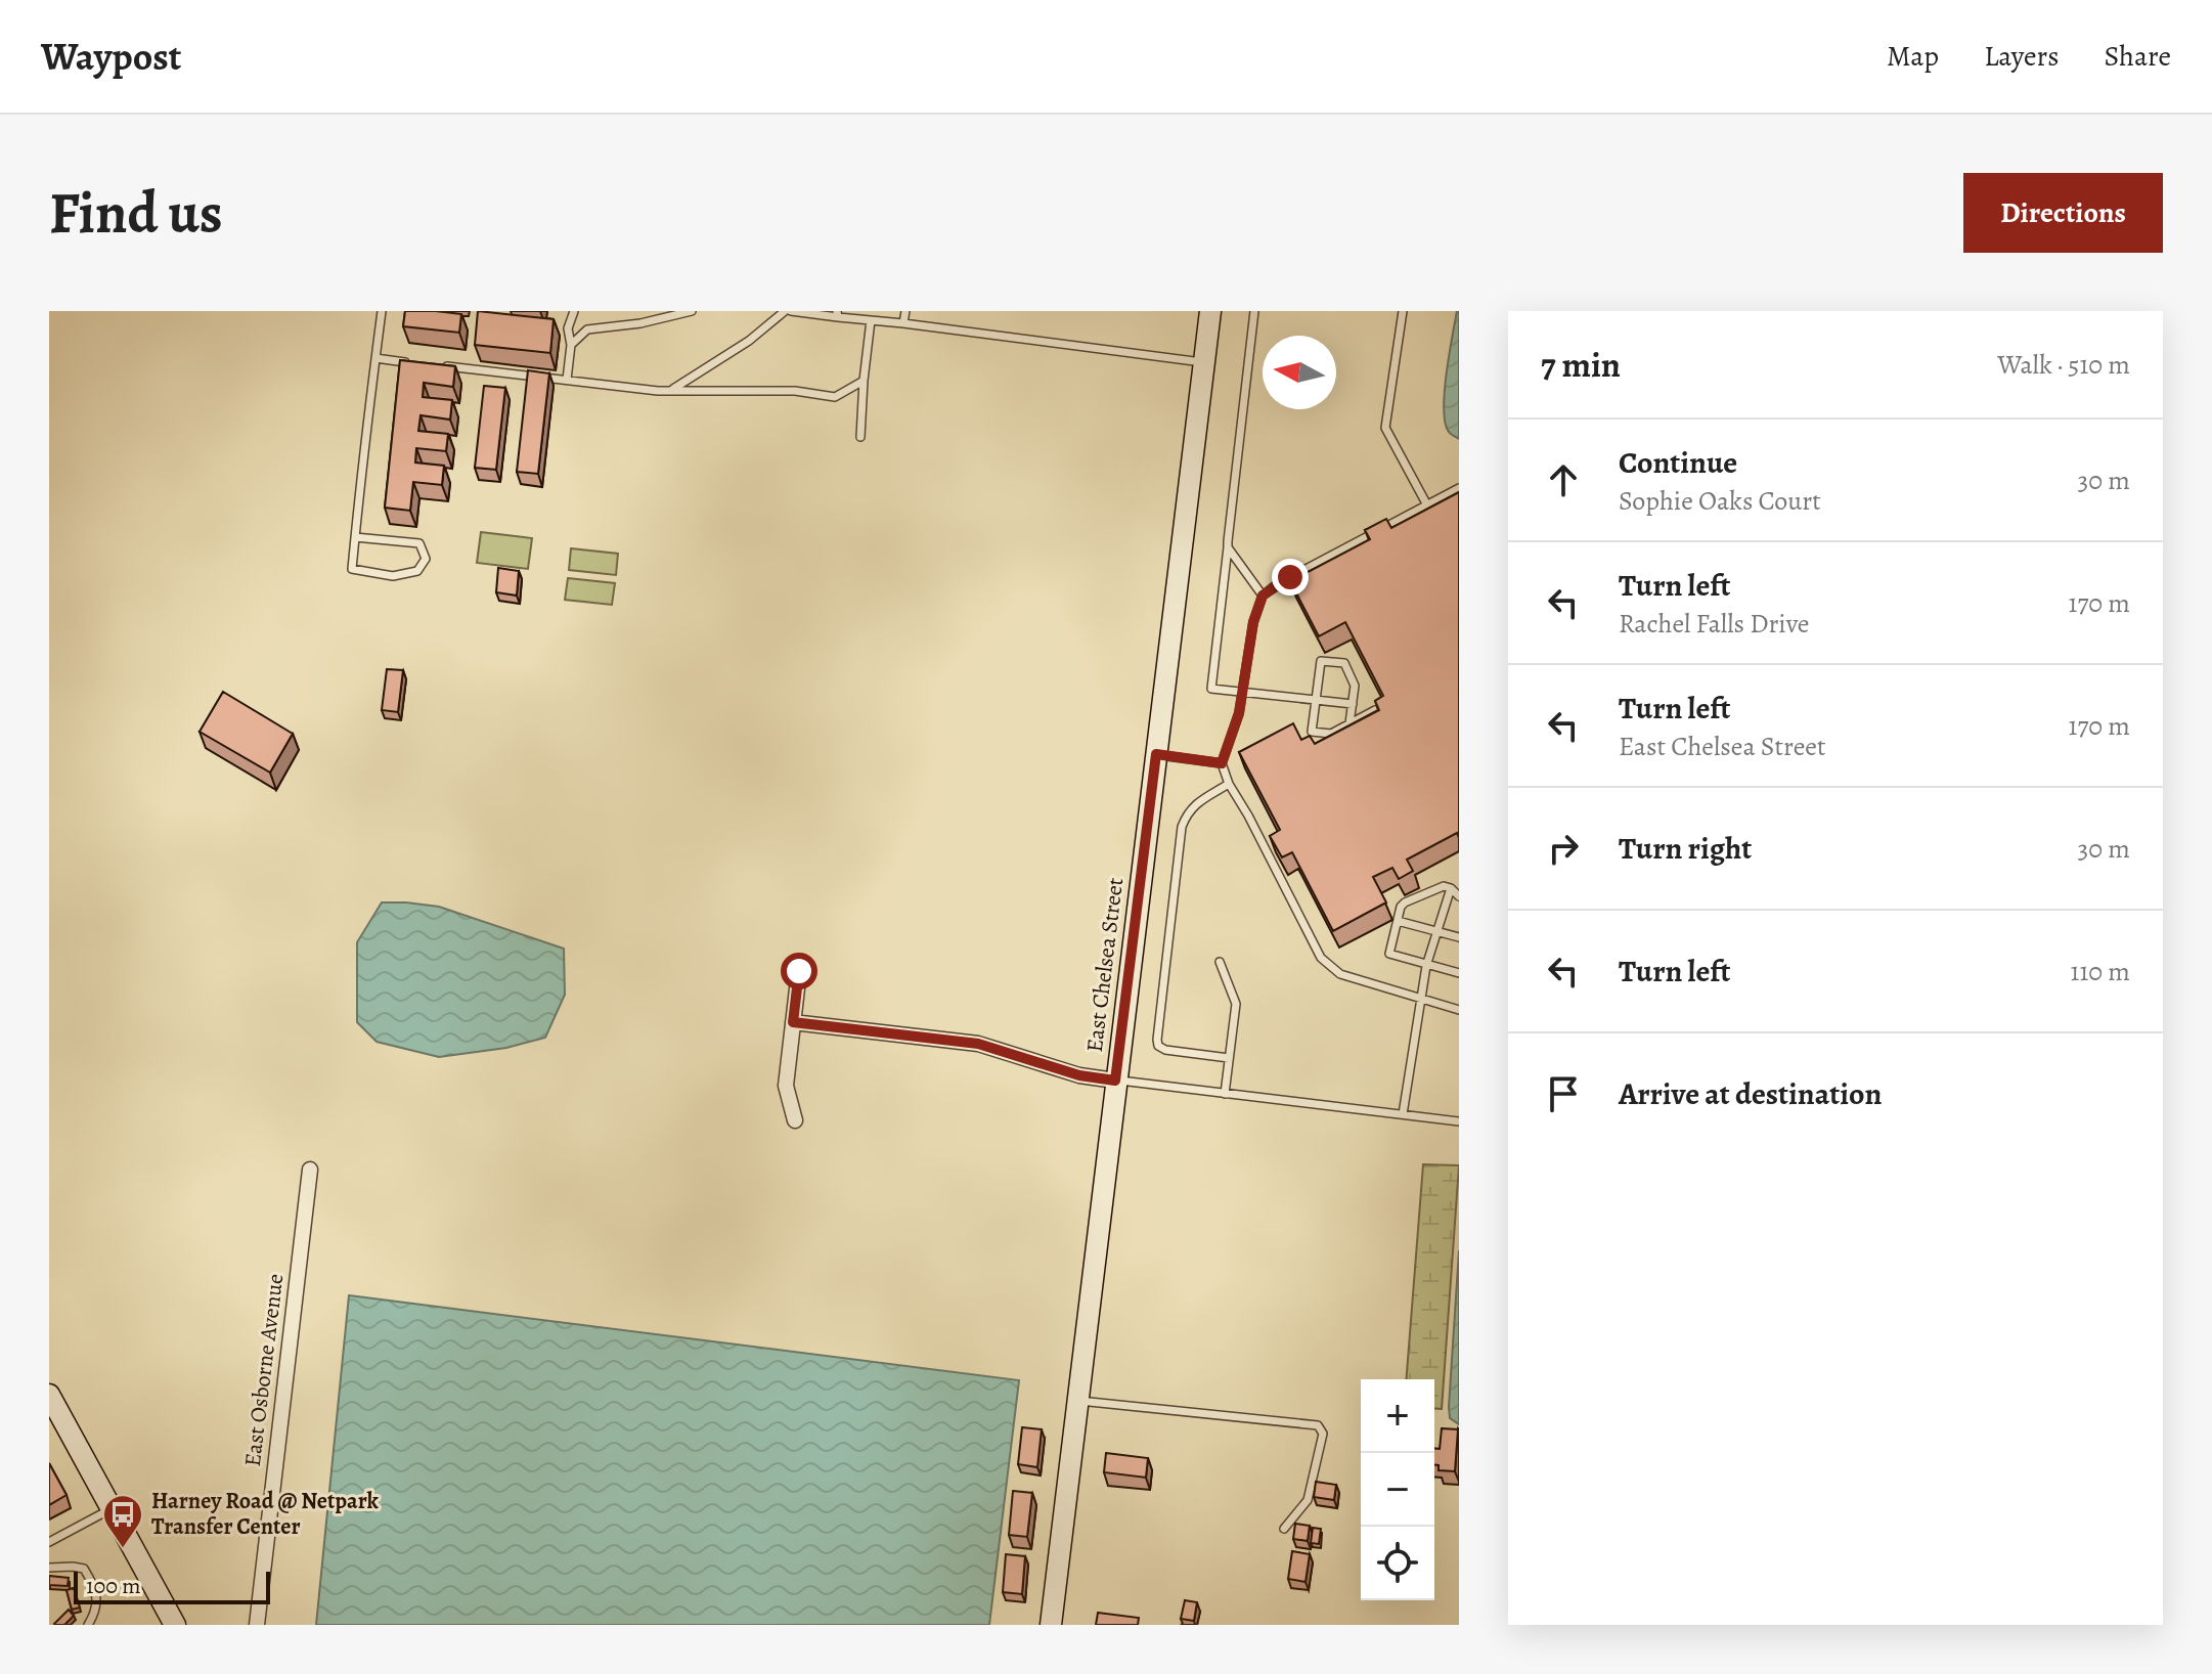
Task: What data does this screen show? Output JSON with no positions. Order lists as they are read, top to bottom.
{
  "streets": {
    "street": ["East Chelsea Street", "East Osborne Avenue"]
  },
  "places": {
    "bus stop": ["Harney Road @ Netpark Transfer Center"]
  },
  "scale_bar": "100 m",
  "north": "left",
  "page": {
    "header": "Waypost",
    "nav": ["Map", "Layers", "Share"],
    "buttons": "Directions",
    "title": "Find us",
    "heading": ["7 min", "Walk · 510 m"],
    "list": [
      ["Continue", "Sophie Oaks Court", "30 m"],
      ["Turn left", "Rachel Falls Drive", "170 m"],
      ["Turn left", "East Chelsea Street", "170 m"],
      ["Turn right", "30 m"],
      ["Turn left", "110 m"],
      "Arrive at destination"
    ],
    "map_buttons": ["+", "−"],
    "scale": "100 m"
  }
}
